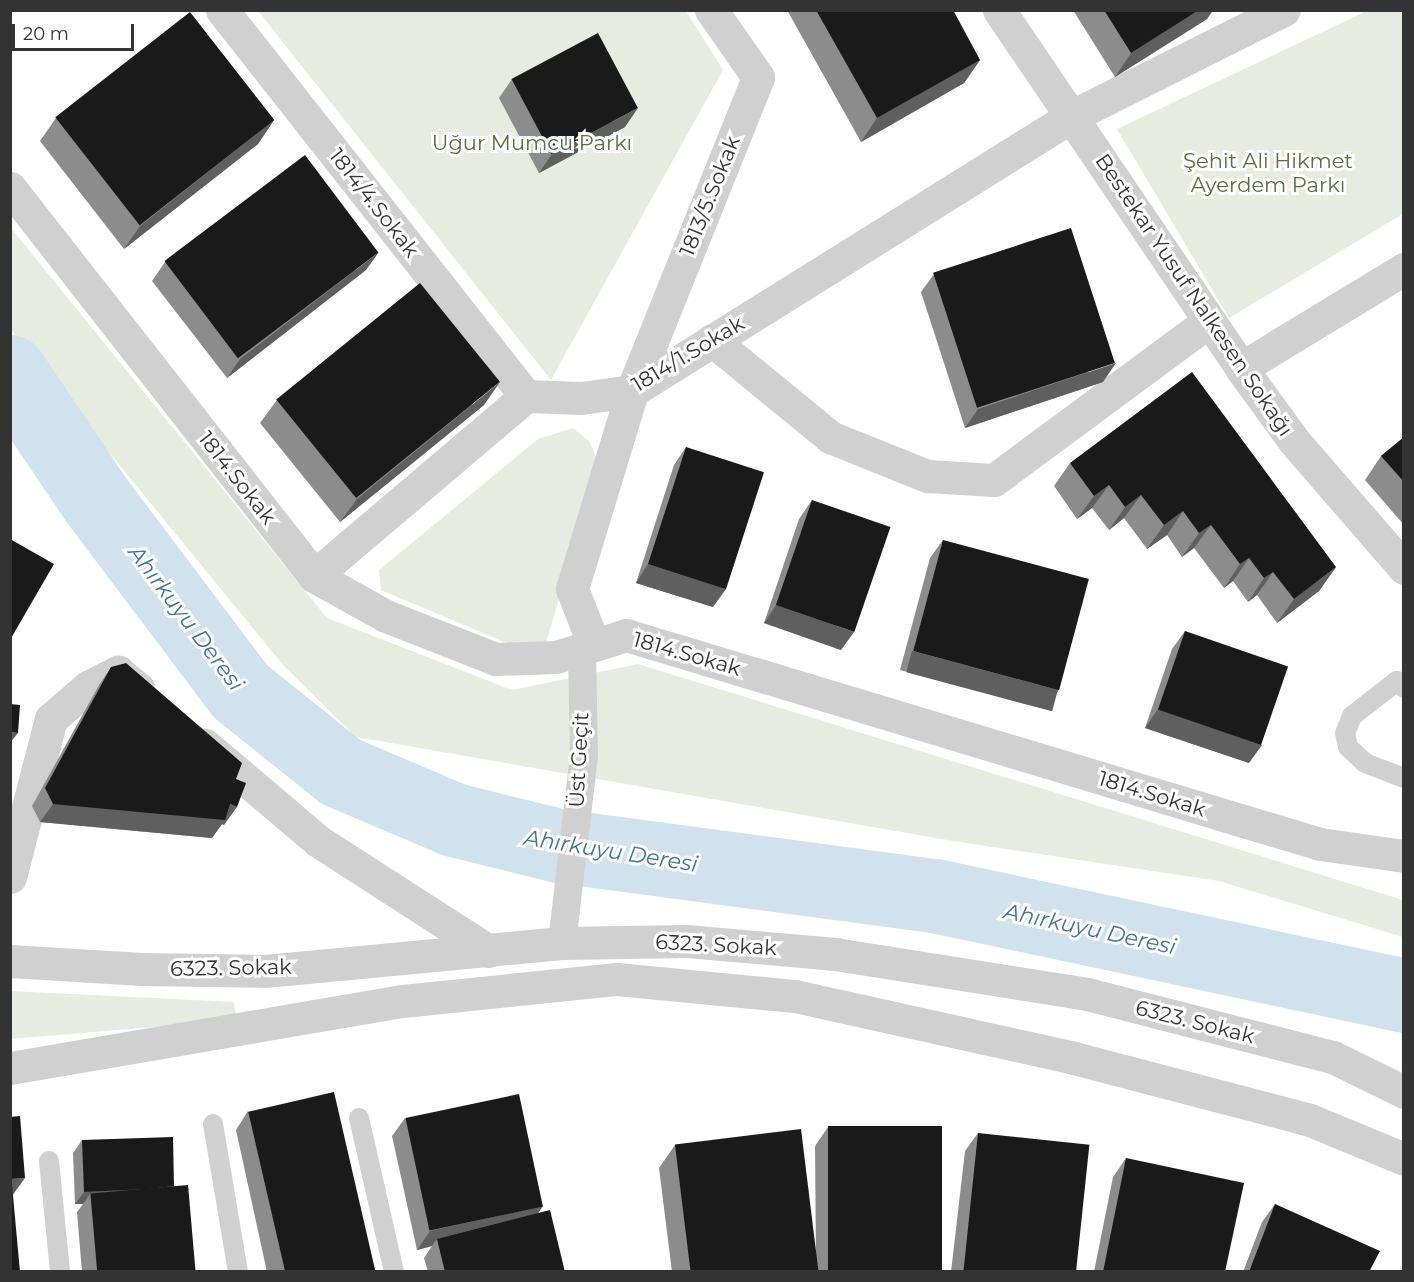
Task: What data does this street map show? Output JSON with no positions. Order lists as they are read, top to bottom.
{
  "streets": {
    "street": [
      "1813/5.Sokak",
      "1814/4.Sokak",
      "Bestekar Yusuf Nalkesen Sokağı",
      "1814/1.Sokak",
      "1814.Sokak",
      "Üst Geçit",
      "6323. Sokak"
    ]
  },
  "crossings": [
    ["1813/5.Sokak", "1814/1.Sokak"],
    ["1814/4.Sokak", "1814/1.Sokak"],
    ["Bestekar Yusuf Nalkesen Sokağı", "1814/1.Sokak"],
    ["1814.Sokak", "Üst Geçit"],
    ["Üst Geçit", "6323. Sokak"]
  ],
  "water": ["Ahırkuyu Deresi"],
  "parks": ["Uğur Mumcu Parkı", "Şehit Ali Hikmet Ayerdem Parkı"],
  "scale_bar": "20 m"
}
